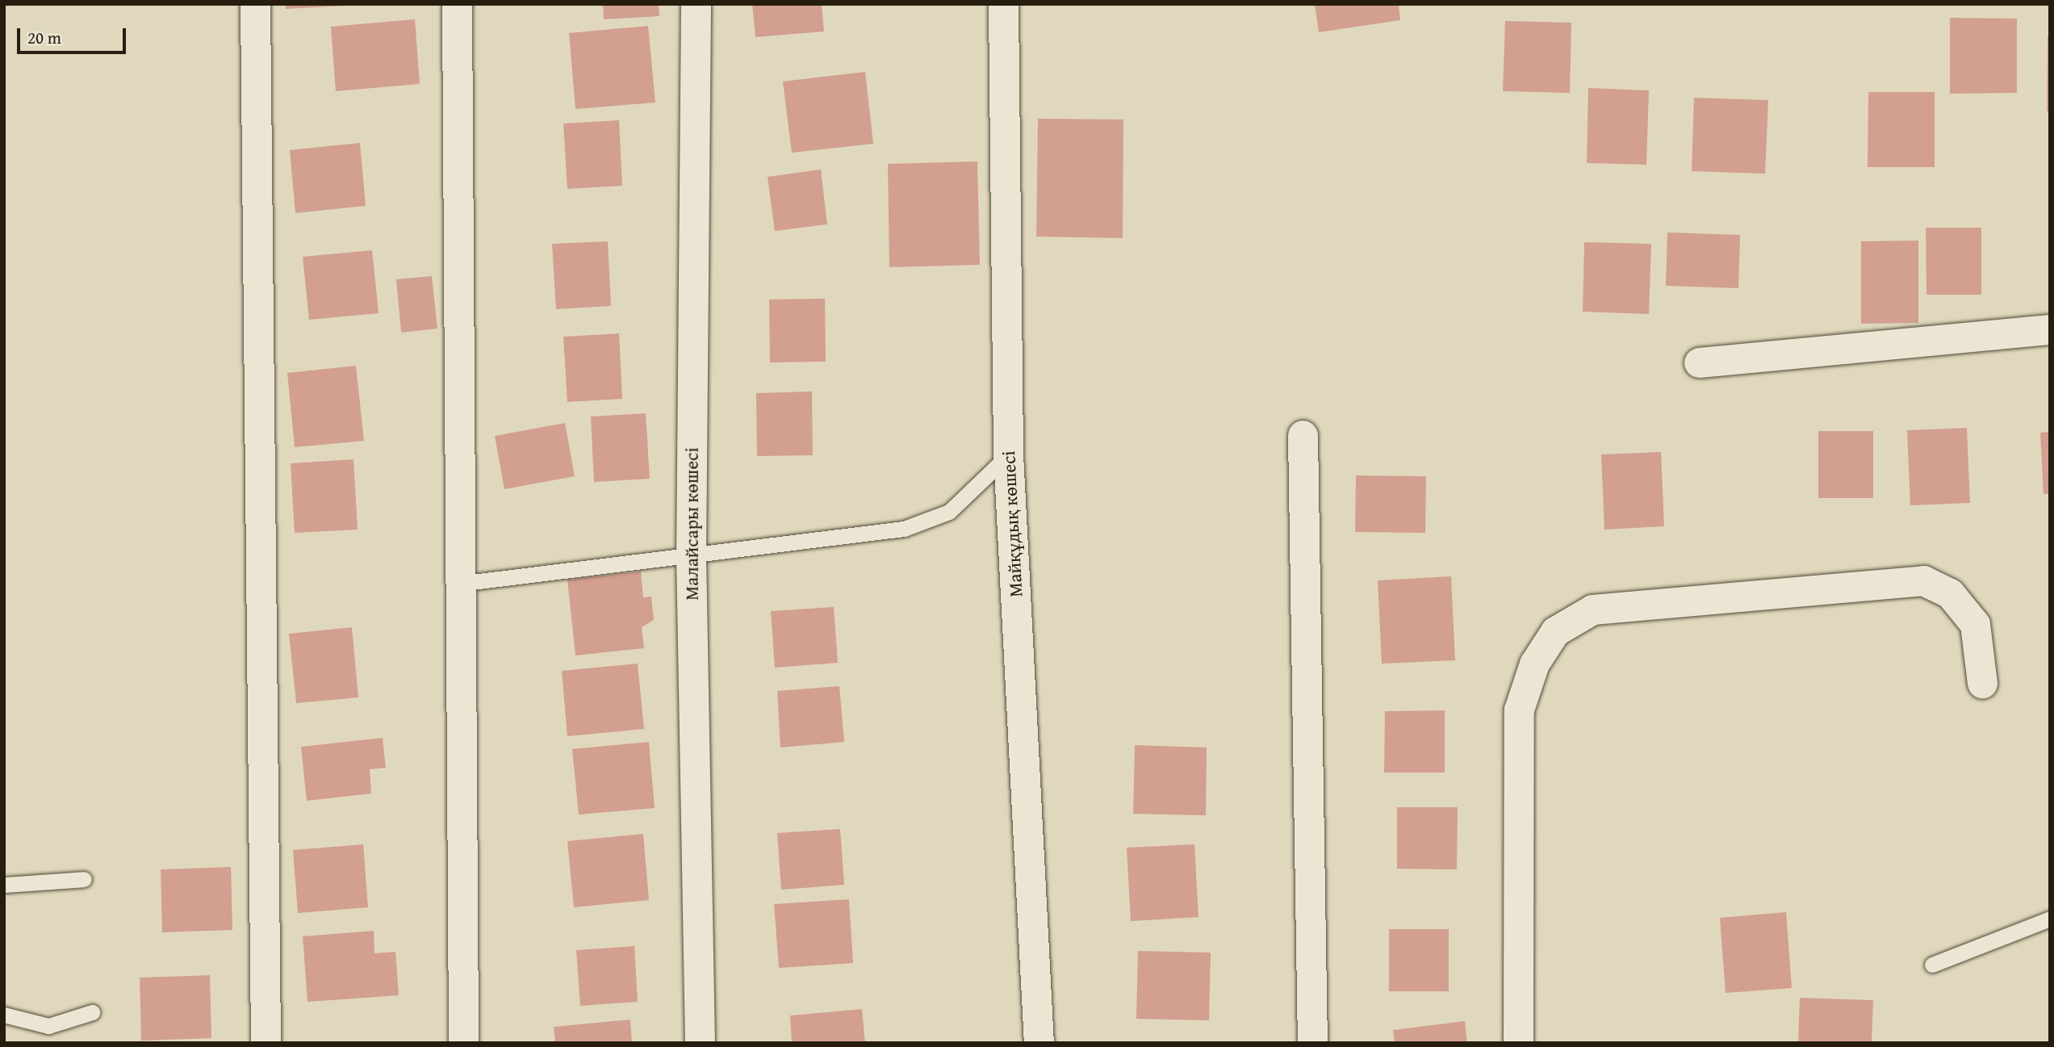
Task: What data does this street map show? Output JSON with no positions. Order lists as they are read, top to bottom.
{
  "streets": {
    "street": ["Малайсары көшесі", "Майқұдық көшесі"]
  },
  "scale_bar": "20 m"
}
